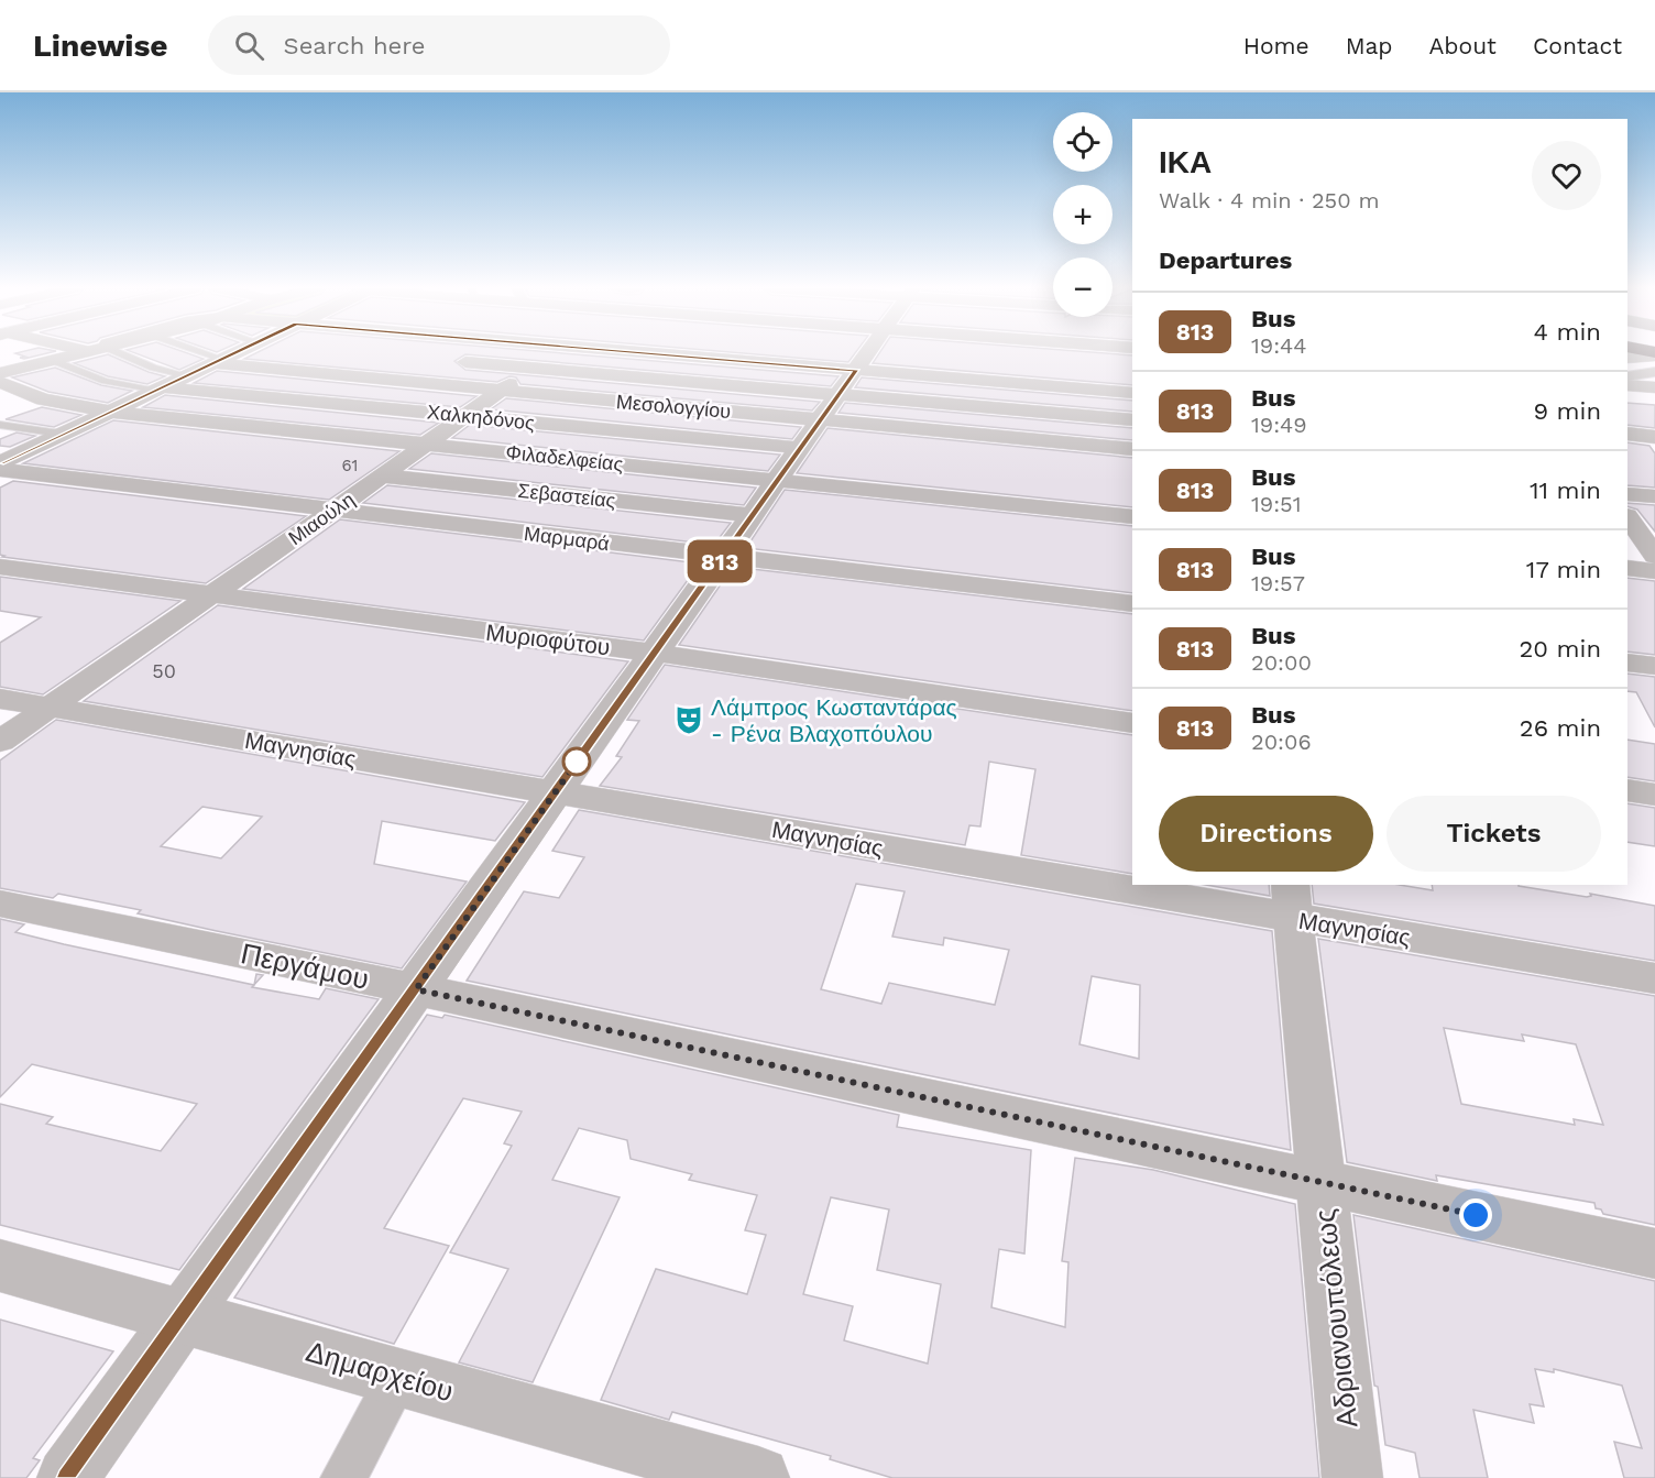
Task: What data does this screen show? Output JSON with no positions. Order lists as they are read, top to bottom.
{
  "streets": {
    "street": [
      "Μεσολογγίου",
      "Χαλκηδόνος",
      "Φιλαδελφείας",
      "Σεβαστείας",
      "Μιαούλη",
      "Μαρμαρά",
      "Μυριοφύτου",
      "Μαγνησίας",
      "Περγάμου",
      "Αδριανουπόλεως",
      "Δημαρχείου"
    ]
  },
  "crossings": [
    ["Μεσολογγίου", "Χαλκηδόνος"],
    ["Μεσολογγίου", "Φιλαδελφείας"],
    ["Μεσολογγίου", "Μιαούλη"],
    ["Χαλκηδόνος", "Φιλαδελφείας"],
    ["Χαλκηδόνος", "Μιαούλη"],
    ["Φιλαδελφείας", "Μιαούλη"],
    ["Σεβαστείας", "Μιαούλη"],
    ["Μιαούλη", "Μαρμαρά"],
    ["Μιαούλη", "Μυριοφύτου"],
    ["Μιαούλη", "Μαγνησίας"],
    ["Μαγνησίας", "Αδριανουπόλεως"],
    ["Περγάμου", "Αδριανουπόλεως"]
  ],
  "places": {
    "theatre": ["Λάμπρος Κωσταντάρας - Ρένα Βλαχοπόυλου"]
  },
  "lines": ["bus line 813"],
  "house_numbers": ["61", "50"],
  "page": {
    "header": "Linewise",
    "search": "Search here",
    "nav": [
      "Home",
      "Map",
      "About",
      "Contact"
    ],
    "on_map": "813",
    "map_buttons": ["+", "−"],
    "heading": [
      ["ΙΚΑ", "Walk · 4 min · 250 m"],
      "Departures"
    ],
    "list": [
      {
        "mark": "813",
        "name": "Bus",
        "note": "19:44",
        "value": "4 min"
      },
      {
        "mark": "813",
        "name": "Bus",
        "note": "19:49",
        "value": "9 min"
      },
      {
        "mark": "813",
        "name": "Bus",
        "note": "19:51",
        "value": "11 min"
      },
      {
        "mark": "813",
        "name": "Bus",
        "note": "19:57",
        "value": "17 min"
      },
      {
        "mark": "813",
        "name": "Bus",
        "note": "20:00",
        "value": "20 min"
      },
      {
        "mark": "813",
        "name": "Bus",
        "note": "20:06",
        "value": "26 min"
      }
    ],
    "buttons": ["Directions", "Tickets"]
  }
}
